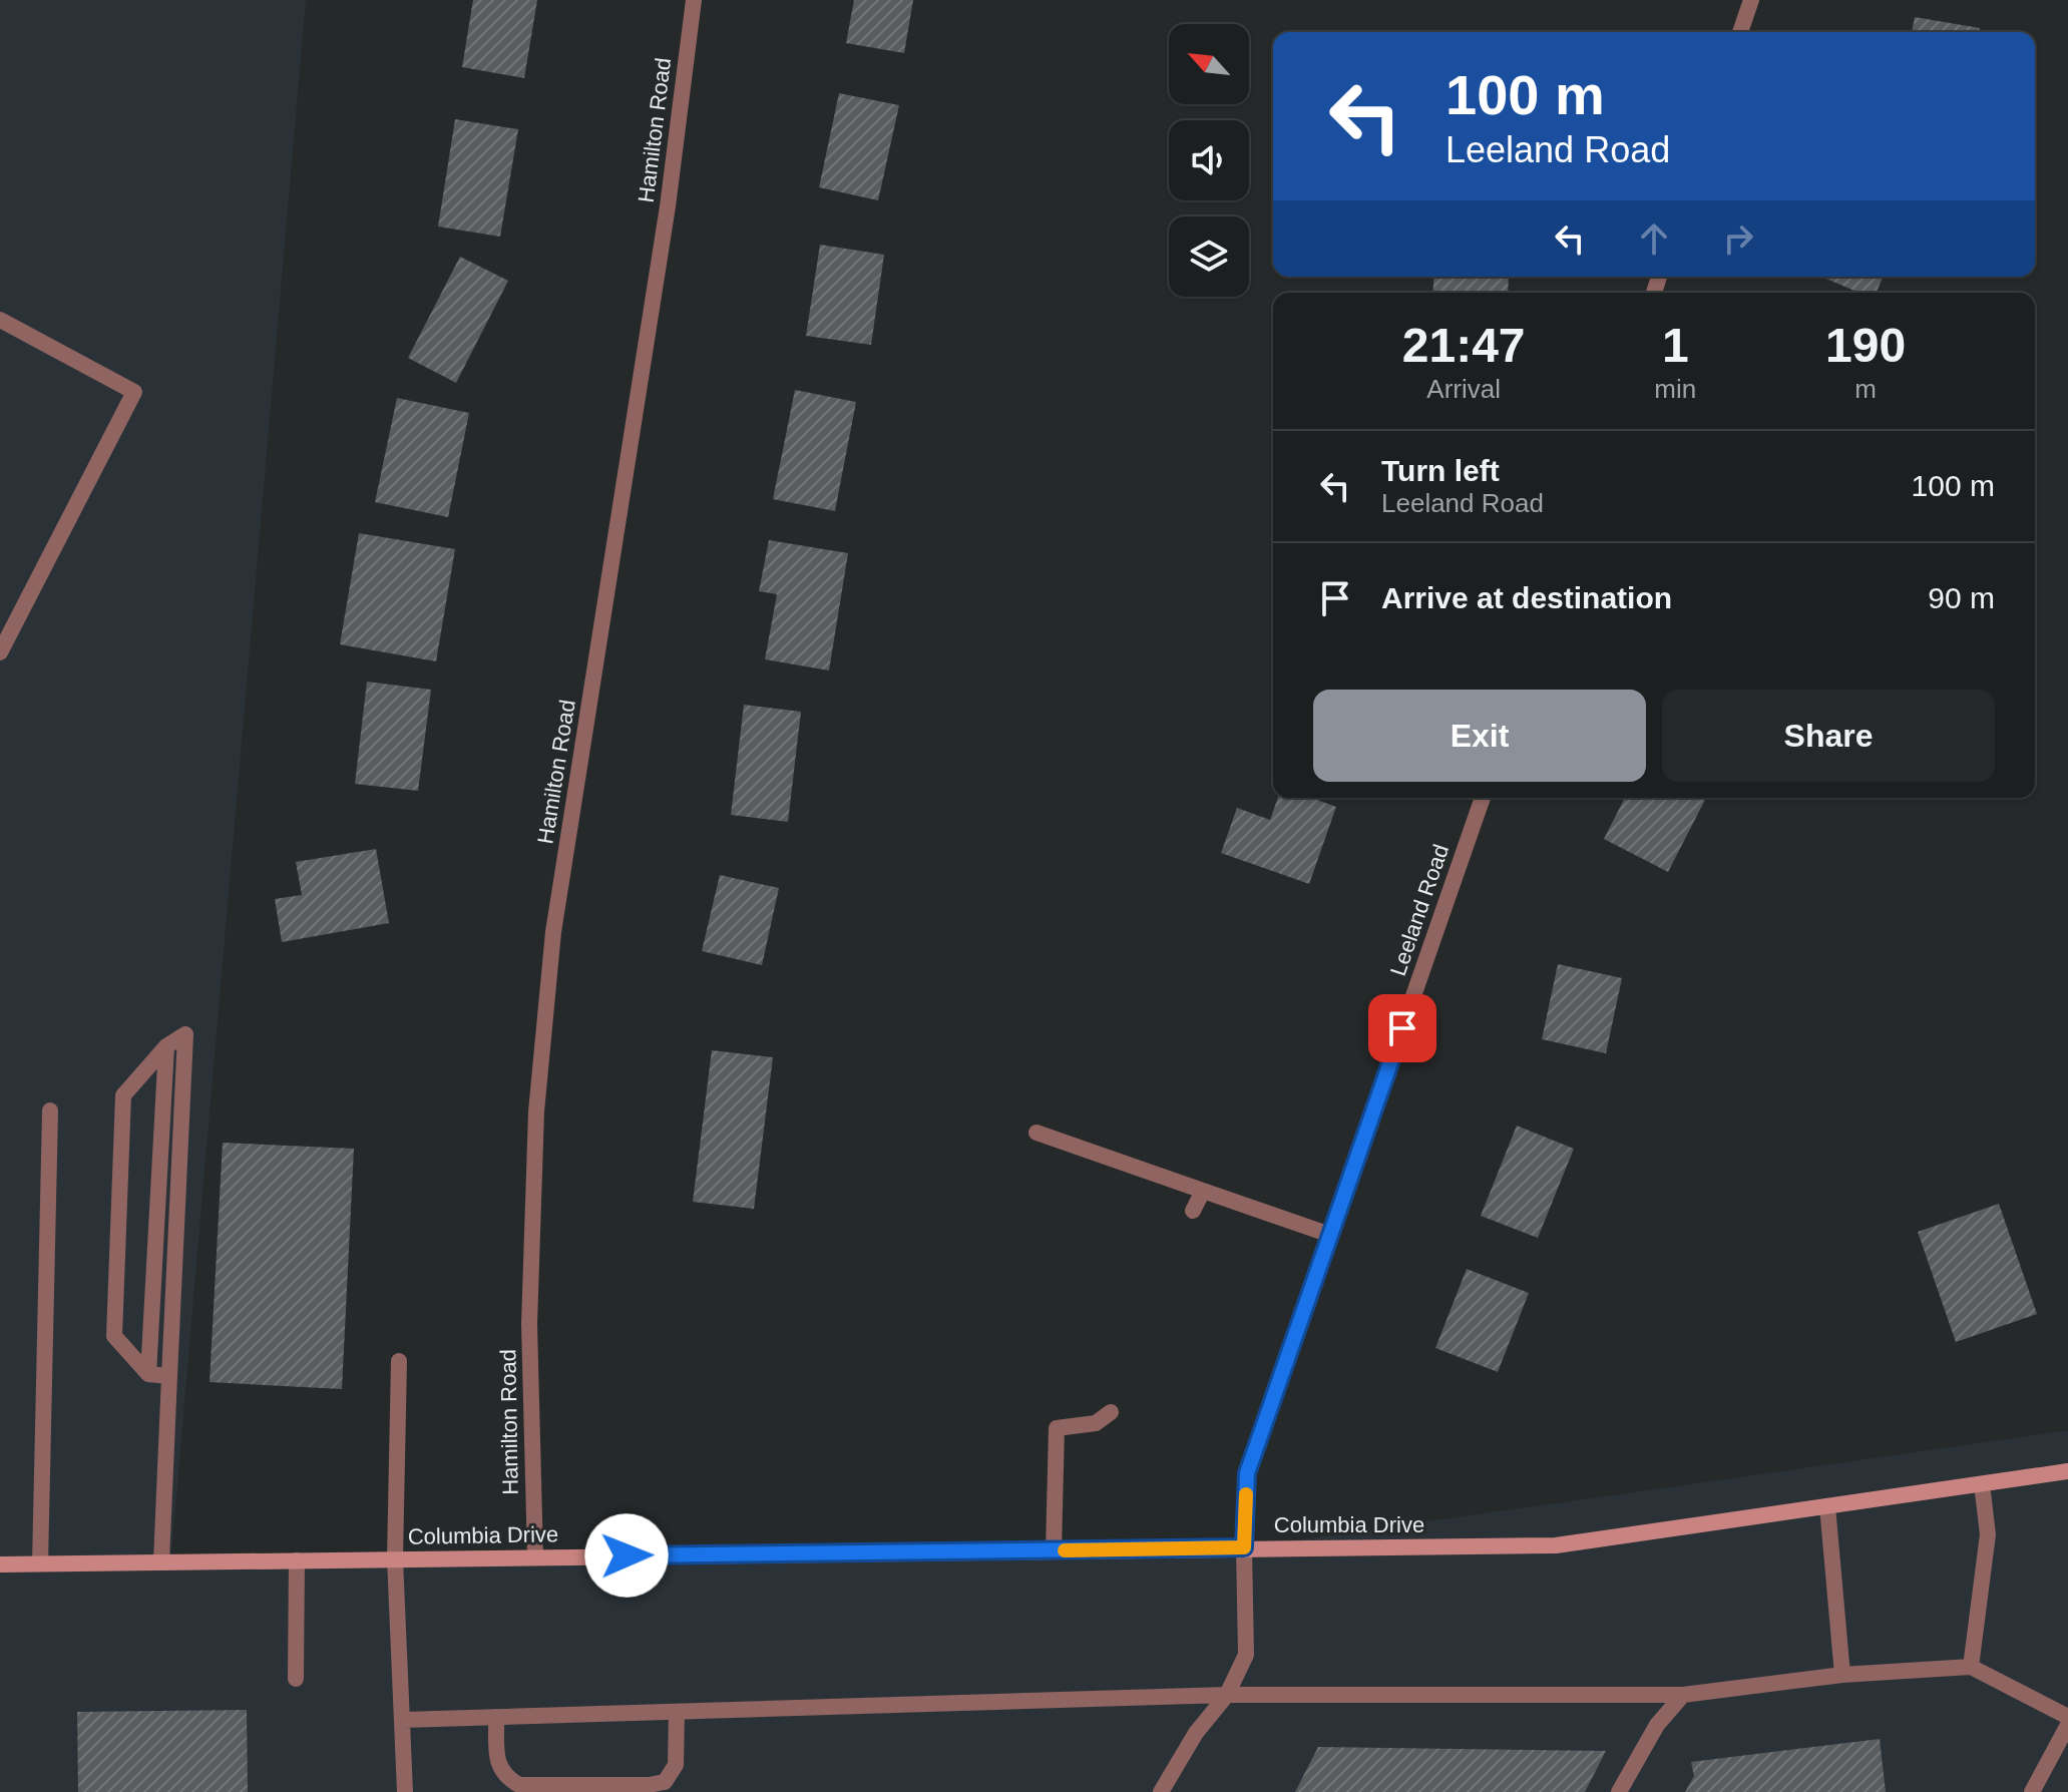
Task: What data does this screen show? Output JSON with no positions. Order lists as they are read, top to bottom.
{
  "streets": {
    "main road": ["Columbia Drive"],
    "street": ["Hamilton Road", "Leeland Road"]
  },
  "crossings": [
    ["Hamilton Road", "Columbia Drive"],
    ["Leeland Road", "Columbia Drive"]
  ],
  "north": "top left",
  "page": {
    "turn": ["100 m", "Leeland Road"],
    "eta": [
      "21:47",
      "Arrival",
      "1",
      "min",
      "190",
      "m"
    ],
    "list": [
      {
        "name": "Turn left",
        "note": "Leeland Road",
        "value": "100 m"
      },
      {
        "name": "Arrive at destination",
        "value": "90 m"
      }
    ],
    "buttons": ["Exit", "Share"]
  }
}
